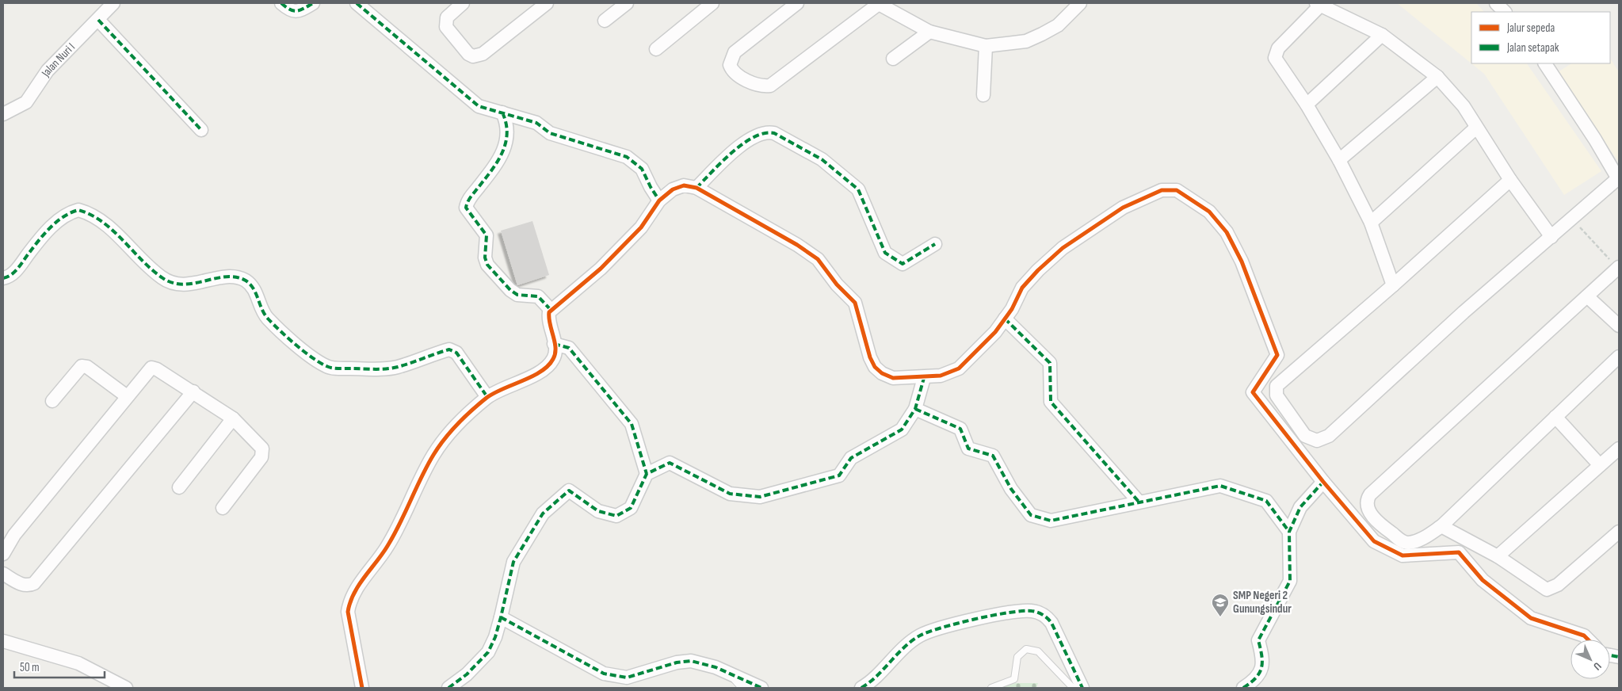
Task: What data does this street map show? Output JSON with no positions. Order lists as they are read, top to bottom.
{
  "streets": {
    "street": ["Jalan Nuri I"]
  },
  "places": {
    "school or university": ["SMP Negeri 2 Gunungsindur"]
  },
  "legend": ["Jalur sepeda", "Jalan setapak"],
  "scale_bar": "50 m",
  "north": "bottom right"
}
